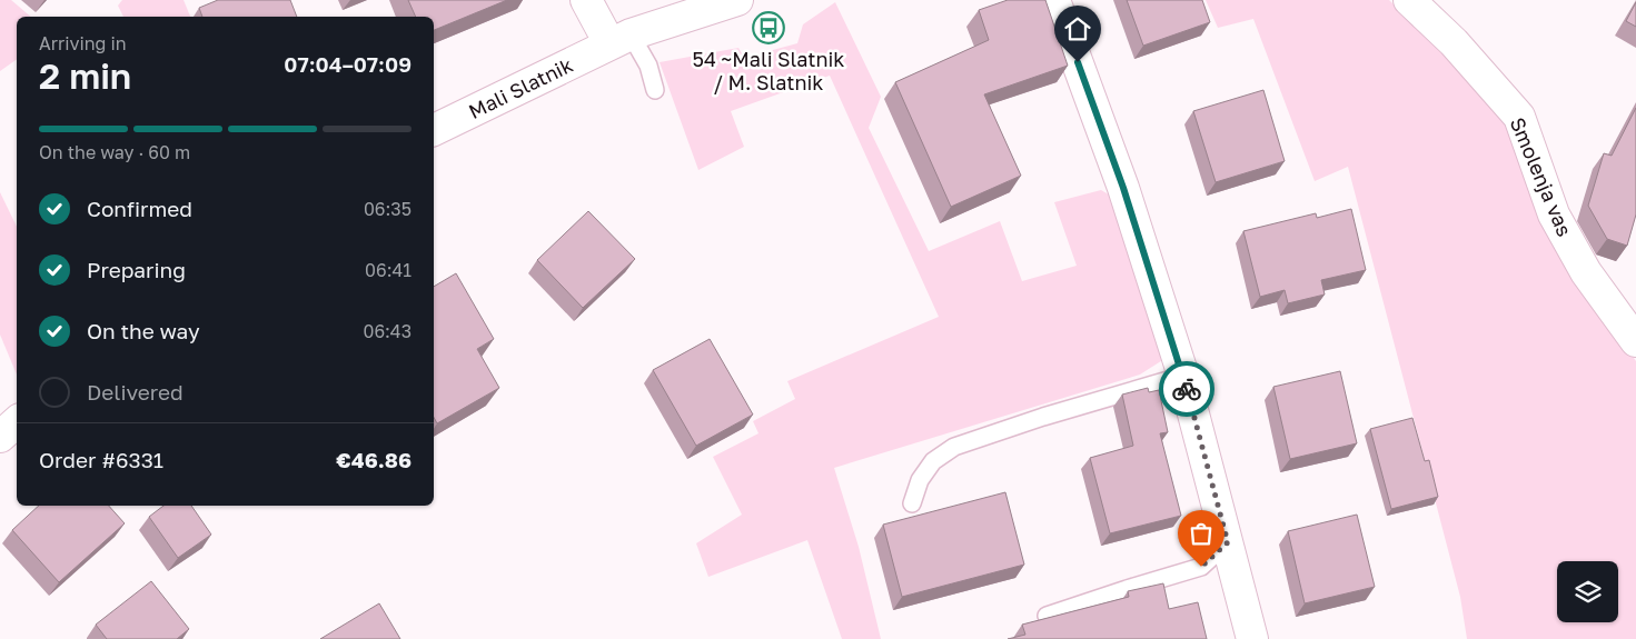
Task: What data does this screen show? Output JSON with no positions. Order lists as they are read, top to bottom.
{
  "streets": {
    "street": ["Mali Slatnik", "Smolenja vas"]
  },
  "places": {
    "bus stop": ["54 ~Mali Slatnik / M. Slatnik"]
  },
  "page": {
    "heading": ["2 min", "Arriving in", "07:04–07:09"],
    "panel": ["Order #6331", "€46.86"],
    "bar": "On the way · 60 m",
    "list": [
      ["Confirmed", "06:35"],
      ["Preparing", "06:41"],
      ["On the way", "06:43"],
      "Delivered"
    ]
  }
}
